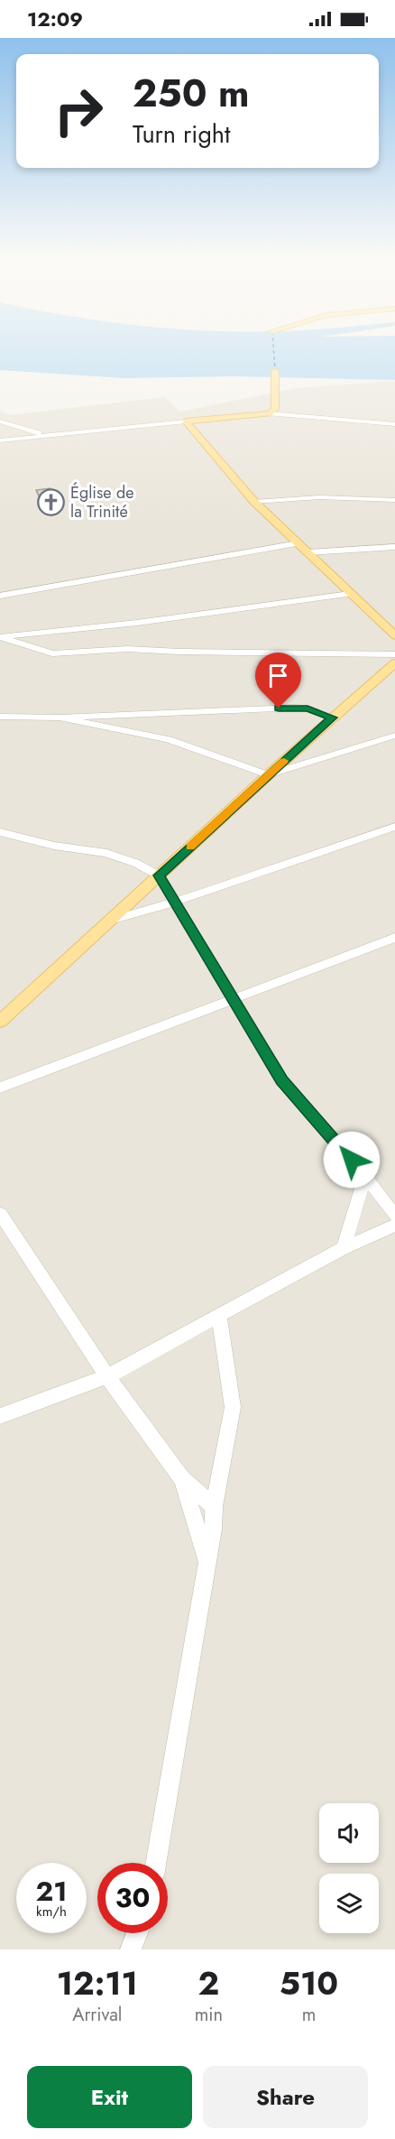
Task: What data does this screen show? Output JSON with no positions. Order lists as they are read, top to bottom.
{
  "places": {
    "church": ["Église de la Trinité"]
  },
  "page": {
    "status": "12:09",
    "turn": ["250 m", "Turn right"],
    "speed": "21 km/h",
    "limit": "30",
    "eta": [
      "12:11",
      "Arrival",
      "2",
      "min",
      "510",
      "m"
    ],
    "buttons": ["Exit", "Share"]
  }
}
